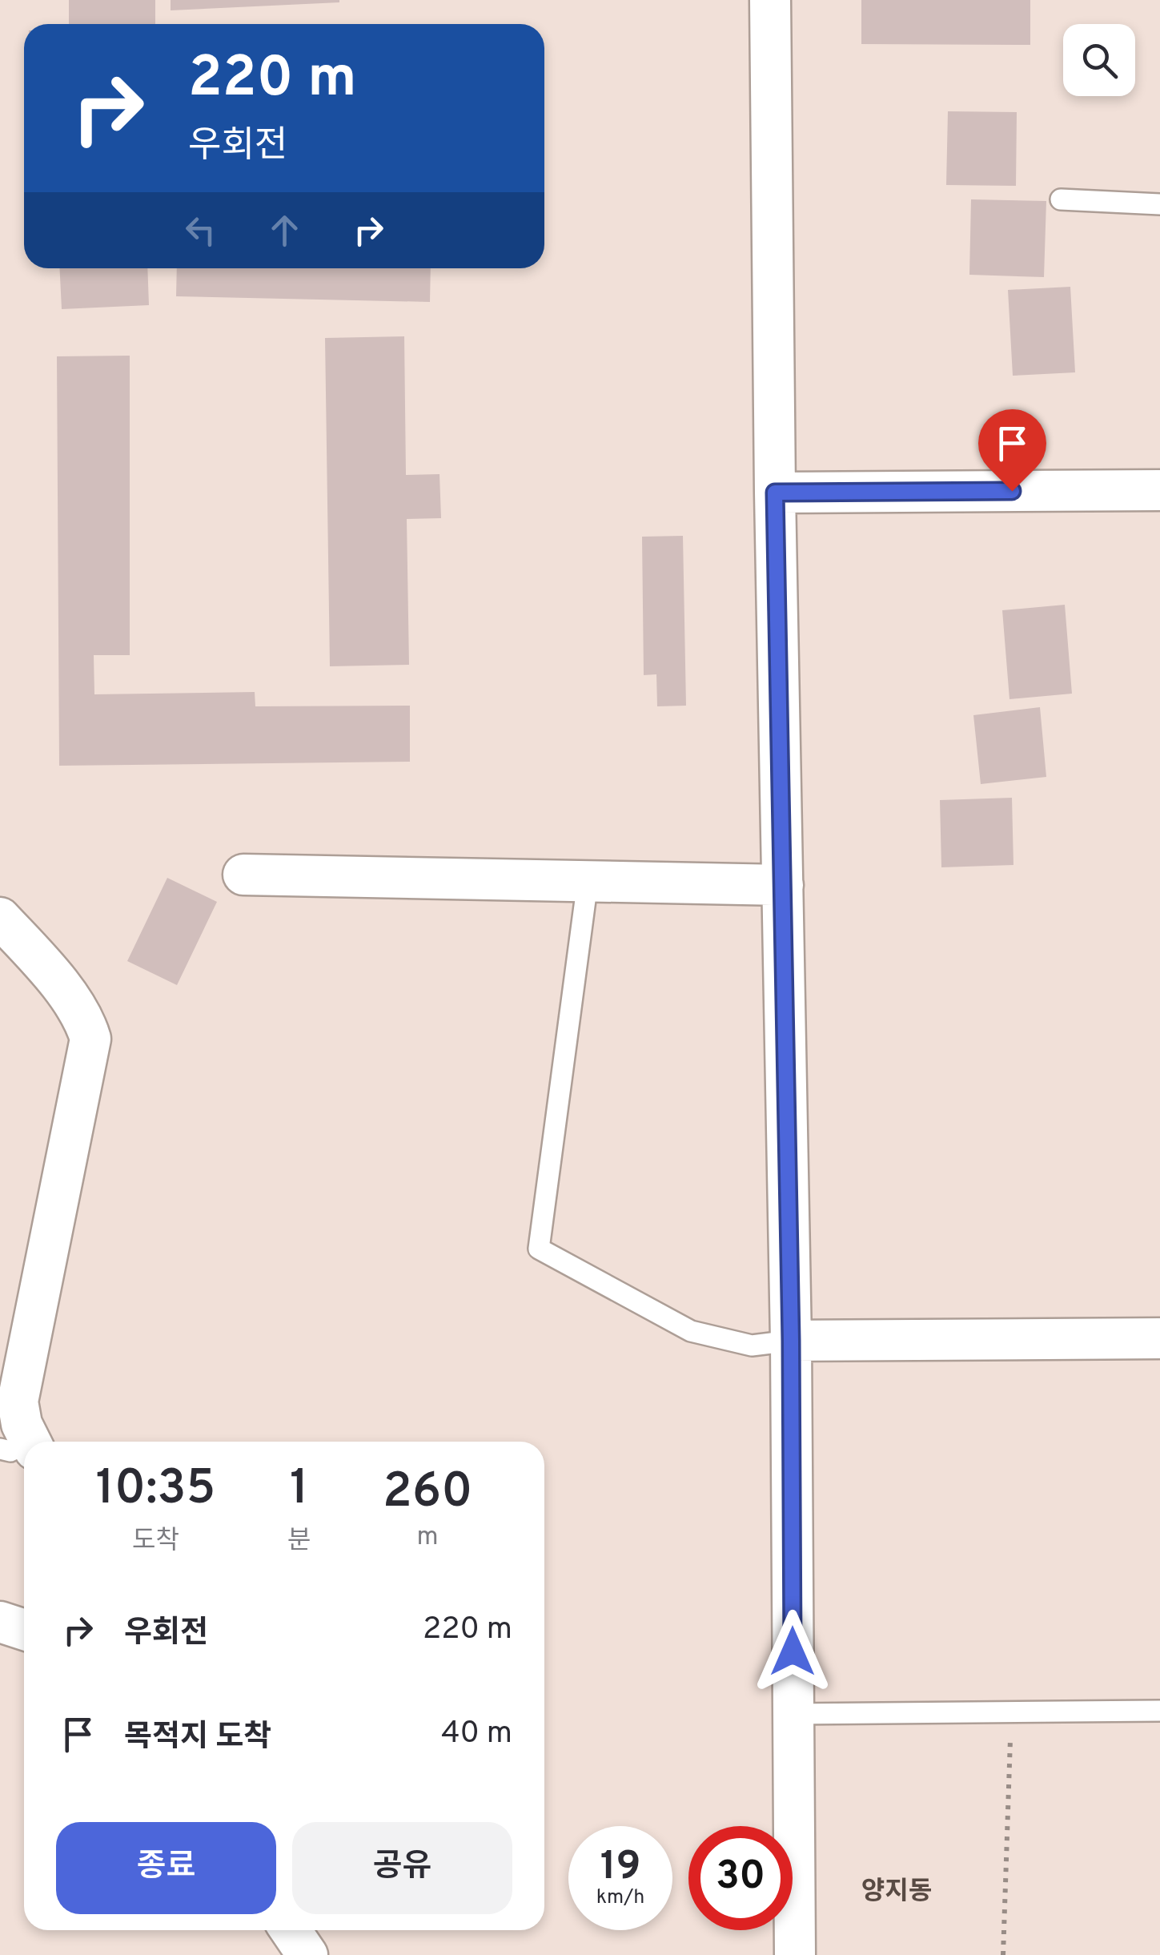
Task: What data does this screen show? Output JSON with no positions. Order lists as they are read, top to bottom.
{
  "districts": ["양지동"],
  "page": {
    "turn": ["220 m", "우회전"],
    "eta": [
      "10:35",
      "도착",
      "1",
      "분",
      "260",
      "m"
    ],
    "list": [
      {
        "name": "우회전",
        "value": "220 m"
      },
      {
        "name": "목적지 도착",
        "value": "40 m"
      }
    ],
    "buttons": ["종료", "공유"],
    "speed": "19 km/h",
    "limit": "30"
  }
}
